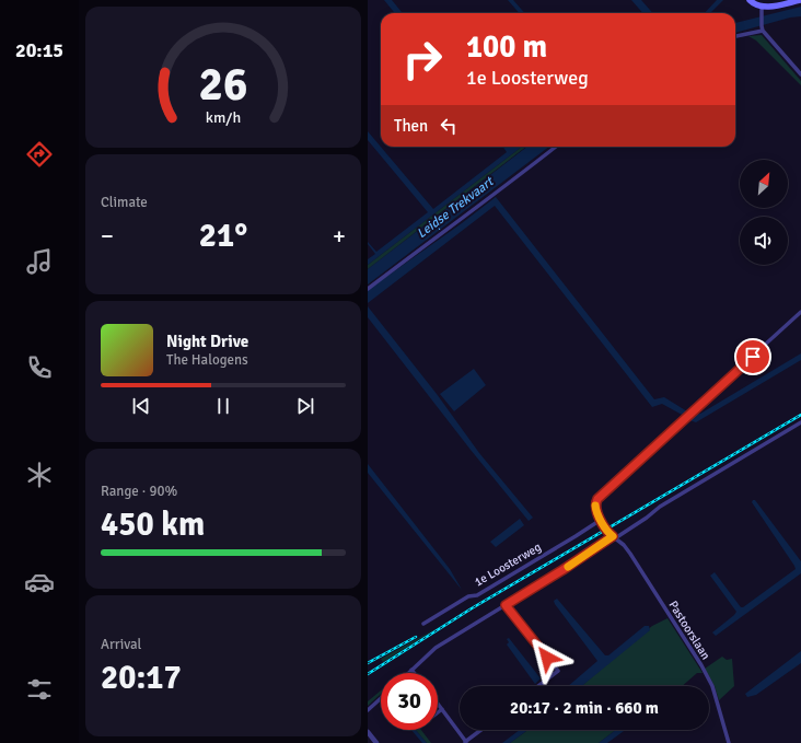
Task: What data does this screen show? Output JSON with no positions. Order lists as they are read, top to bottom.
{
  "streets": {
    "street": ["1e Loosterweg", "Pastoorslaan"]
  },
  "water": ["Leidse Trekvaart"],
  "north": "top right",
  "page": {
    "tabs": "20:15",
    "turn": ["100 m", "1e Loosterweg"],
    "then": "Then",
    "tile": [
      "Climate",
      ["Range · 90%", "450 km"],
      ["Arrival", "20:17"]
    ],
    "heat": ["−", "21°", "+"],
    "song": ["Night Drive", "The Halogens"],
    "limit": "30",
    "trip": "20:17 · 2 min · 660 m",
    "gauge": ["26", "km/h"]
  }
}
